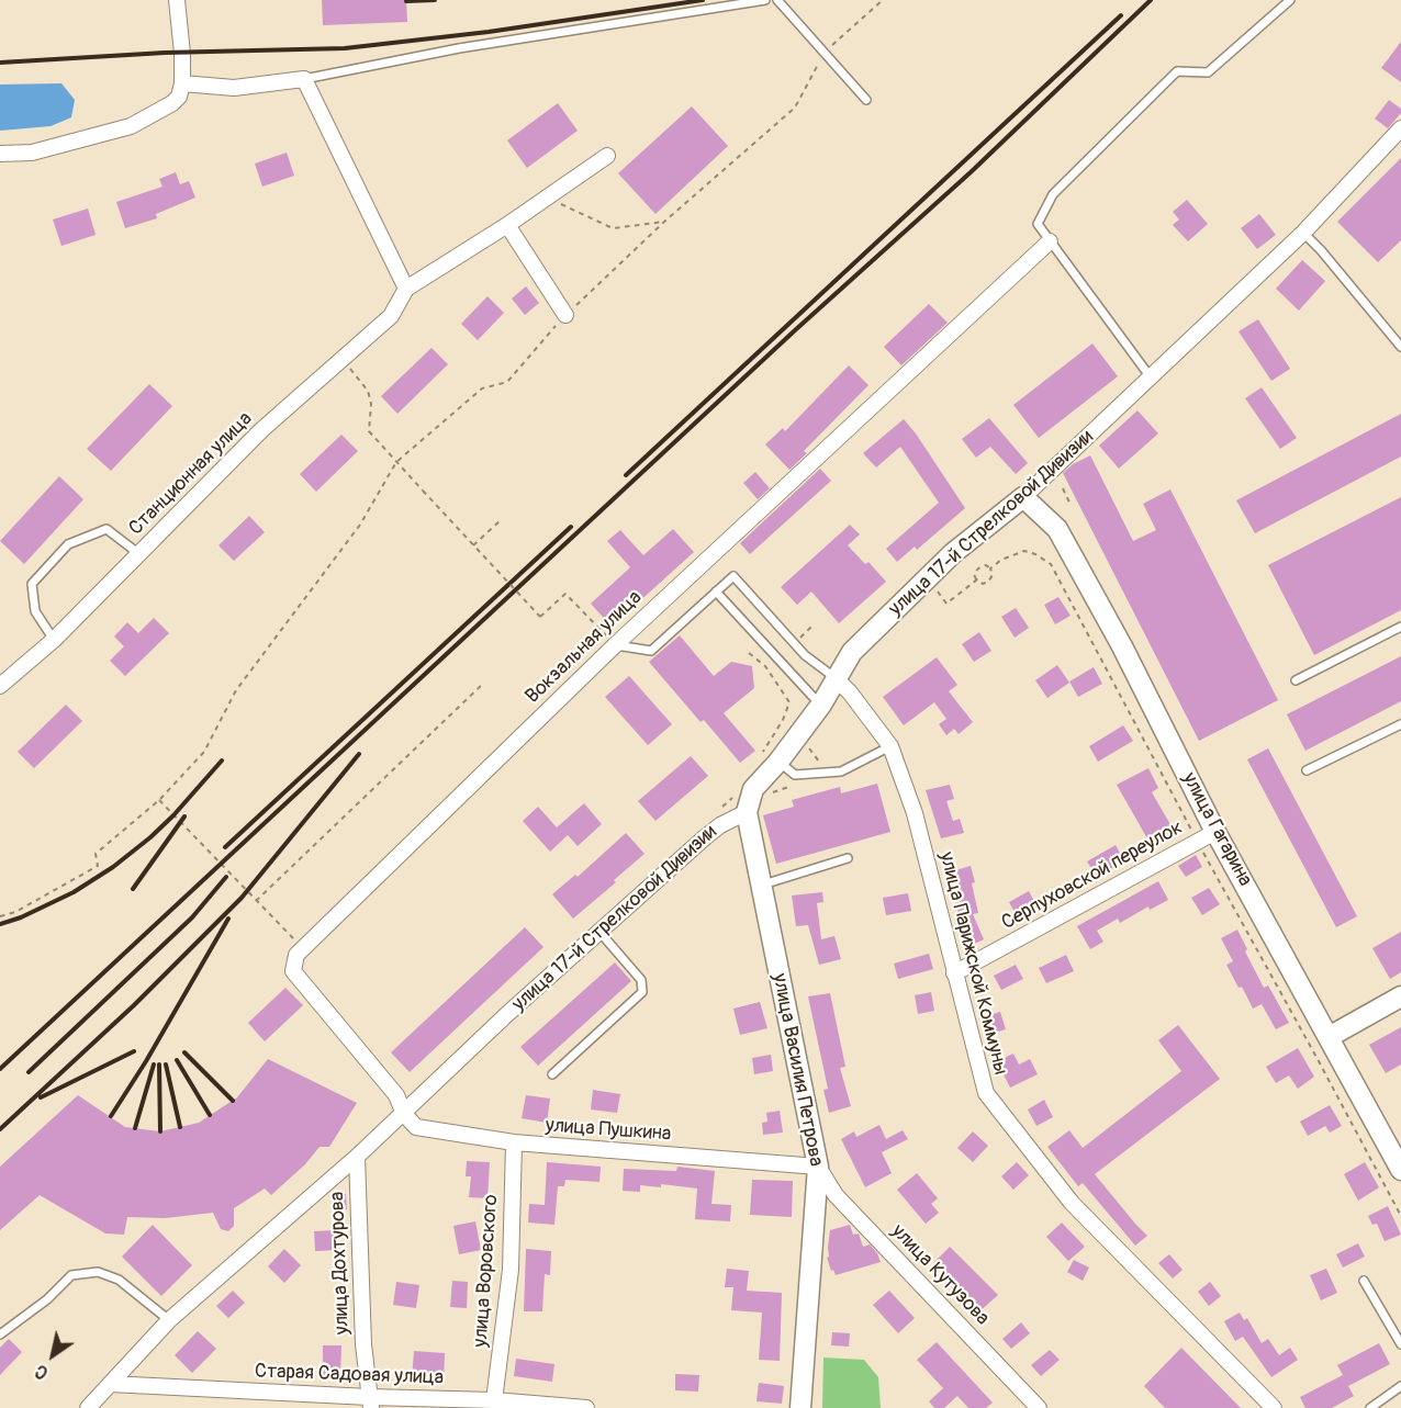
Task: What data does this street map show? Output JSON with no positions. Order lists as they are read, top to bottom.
{
  "streets": {
    "main road": ["улица 17-й Стрелковой Дивизии", "улица Гагарина", "улица Василия Петрова"],
    "street": [
      "Станционная улица",
      "Вокзальная улица",
      "Серпуховской переулок",
      "улица Парижской Коммуны",
      "улица Пушкина",
      "улица Дохтурова",
      "улица Воровского",
      "улица Кутузова",
      "Старая Садовая улица"
    ]
  },
  "crossings": [
    ["улица 17-й Стрелковой Дивизии", "улица Гагарина"],
    ["улица 17-й Стрелковой Дивизии", "улица Парижской Коммуны"],
    ["улица 17-й Стрелковой Дивизии", "улица Василия Петрова"],
    ["улица 17-й Стрелковой Дивизии", "улица Пушкина"],
    ["улица 17-й Стрелковой Дивизии", "улица Дохтурова"],
    ["улица 17-й Стрелковой Дивизии", "Старая Садовая улица"],
    ["улица Гагарина", "Серпуховской переулок"],
    ["Серпуховской переулок", "улица Парижской Коммуны"],
    ["улица Василия Петрова", "улица Пушкина"],
    ["улица Василия Петрова", "улица Кутузова"],
    ["улица Пушкина", "улица Воровского"],
    ["улица Пушкина", "улица Кутузова"],
    ["улица Дохтурова", "Старая Садовая улица"],
    ["улица Воровского", "Старая Садовая улица"]
  ],
  "north": "bottom left"
}
